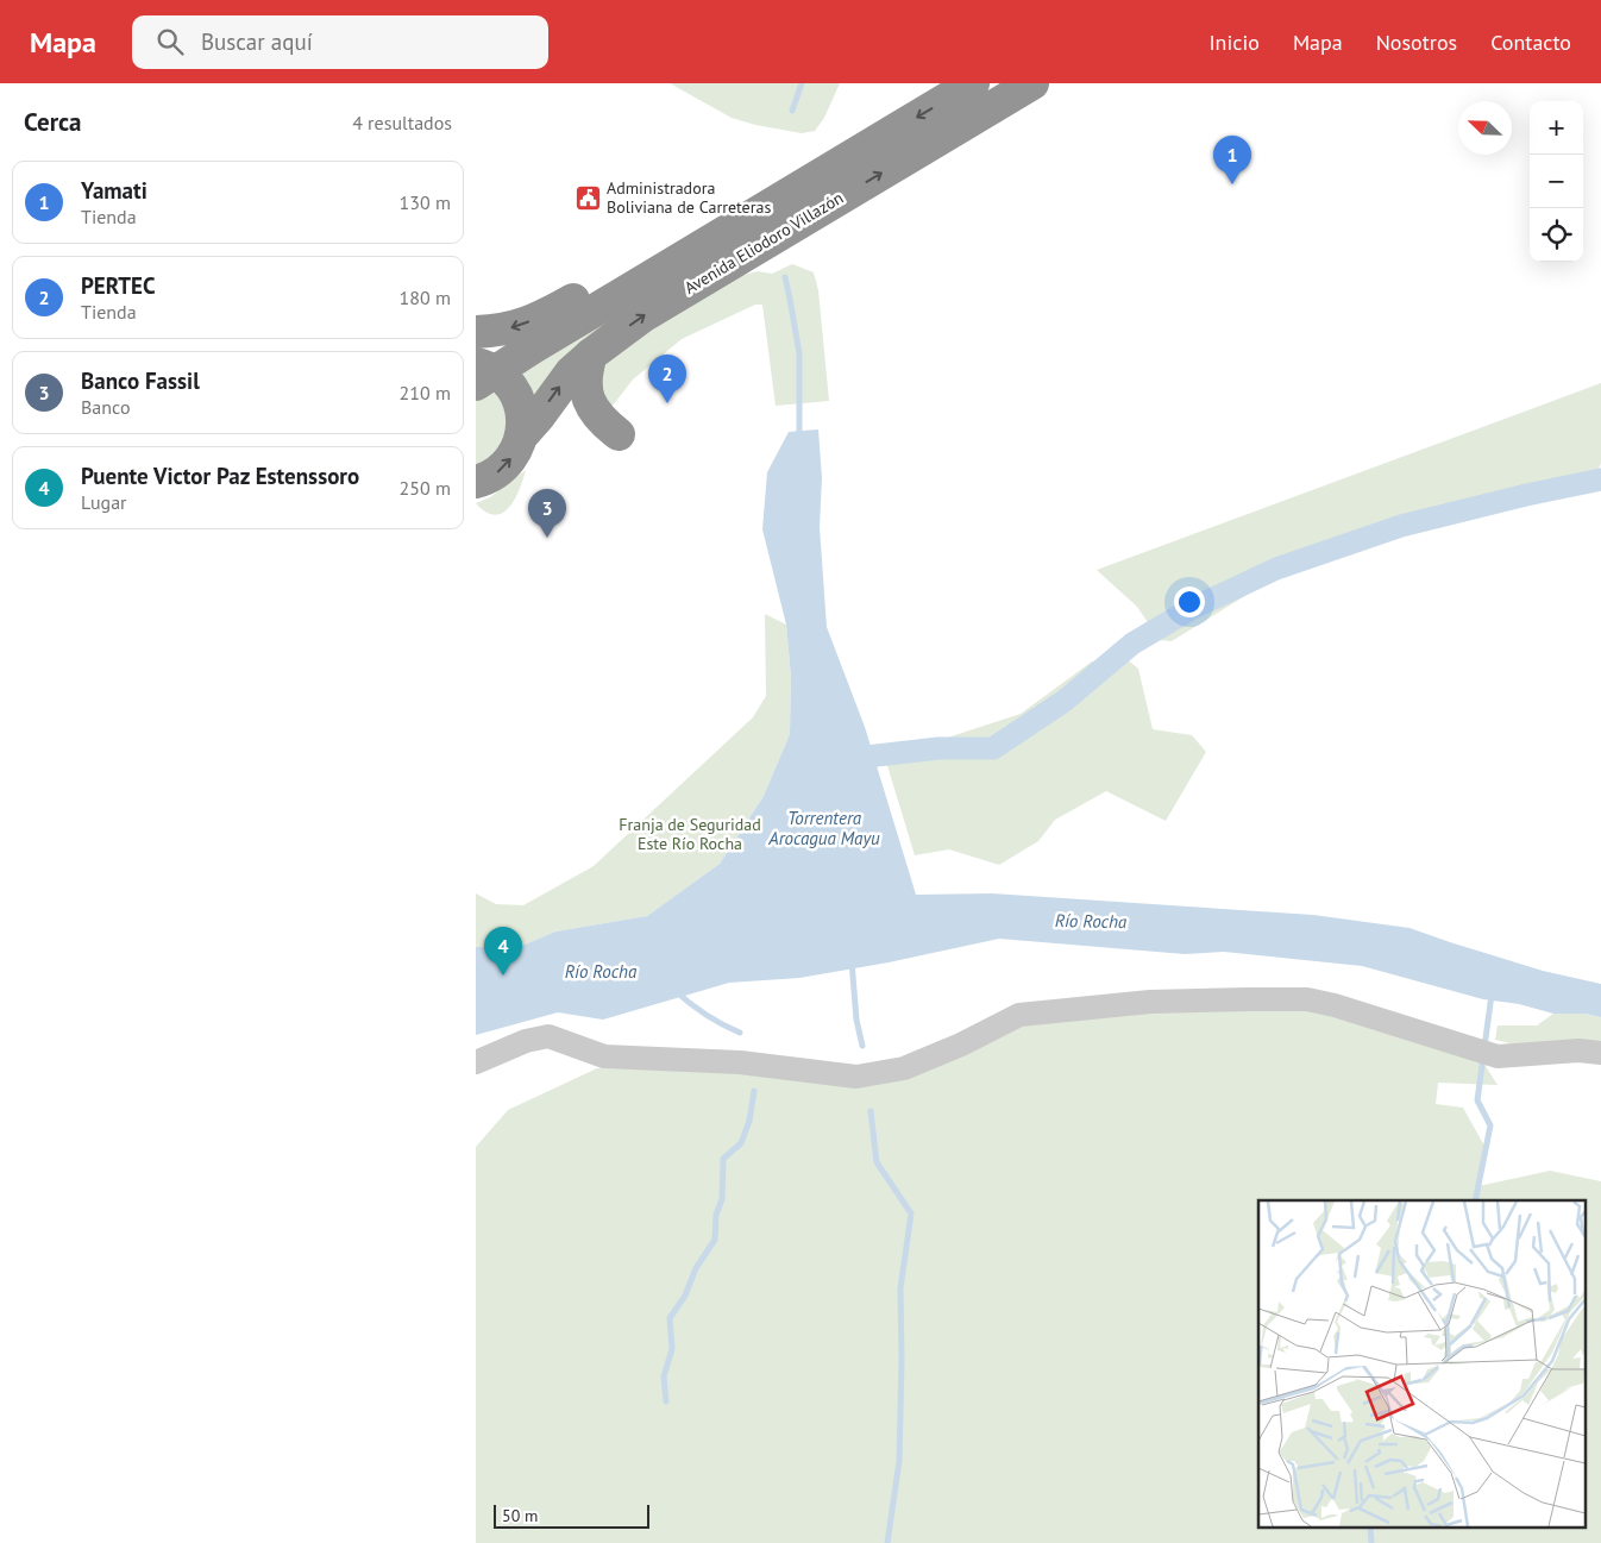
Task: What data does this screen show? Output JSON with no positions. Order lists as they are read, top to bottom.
{
  "streets": {
    "highway": ["Avenida Eliodoro Villazón"]
  },
  "water": ["Torrentera Arocagua Mayu", "Río Rocha"],
  "parks": ["Franja de Seguridad Este Río Rocha"],
  "places": {
    "public building": ["Administradora Boliviana de Carreteras"]
  },
  "scale_bar": "50 m",
  "north": "top left",
  "page": {
    "header": "Mapa",
    "search": "Buscar aquí",
    "nav": [
      "Inicio",
      "Mapa",
      "Nosotros",
      "Contacto"
    ],
    "heading": ["Cerca", "4 resultados"],
    "map_buttons": ["+", "−"],
    "pins": [
      "1",
      "2",
      "3",
      "4"
    ],
    "list": [
      {
        "mark": "1",
        "name": "Yamati",
        "note": "Tienda",
        "value": "130 m"
      },
      {
        "mark": "2",
        "name": "PERTEC",
        "note": "Tienda",
        "value": "180 m"
      },
      {
        "mark": "3",
        "name": "Banco Fassil",
        "note": "Banco",
        "value": "210 m"
      },
      {
        "mark": "4",
        "name": "Puente Victor Paz Estenssoro",
        "note": "Lugar",
        "value": "250 m"
      }
    ],
    "scale": "50 m"
  }
}
